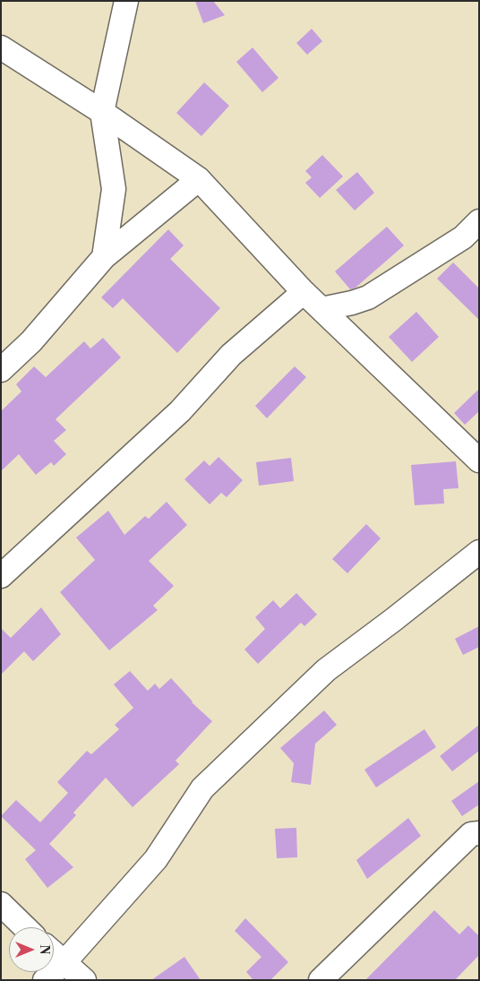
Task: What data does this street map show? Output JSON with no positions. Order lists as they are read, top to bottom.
{
  "north": "right"
}
